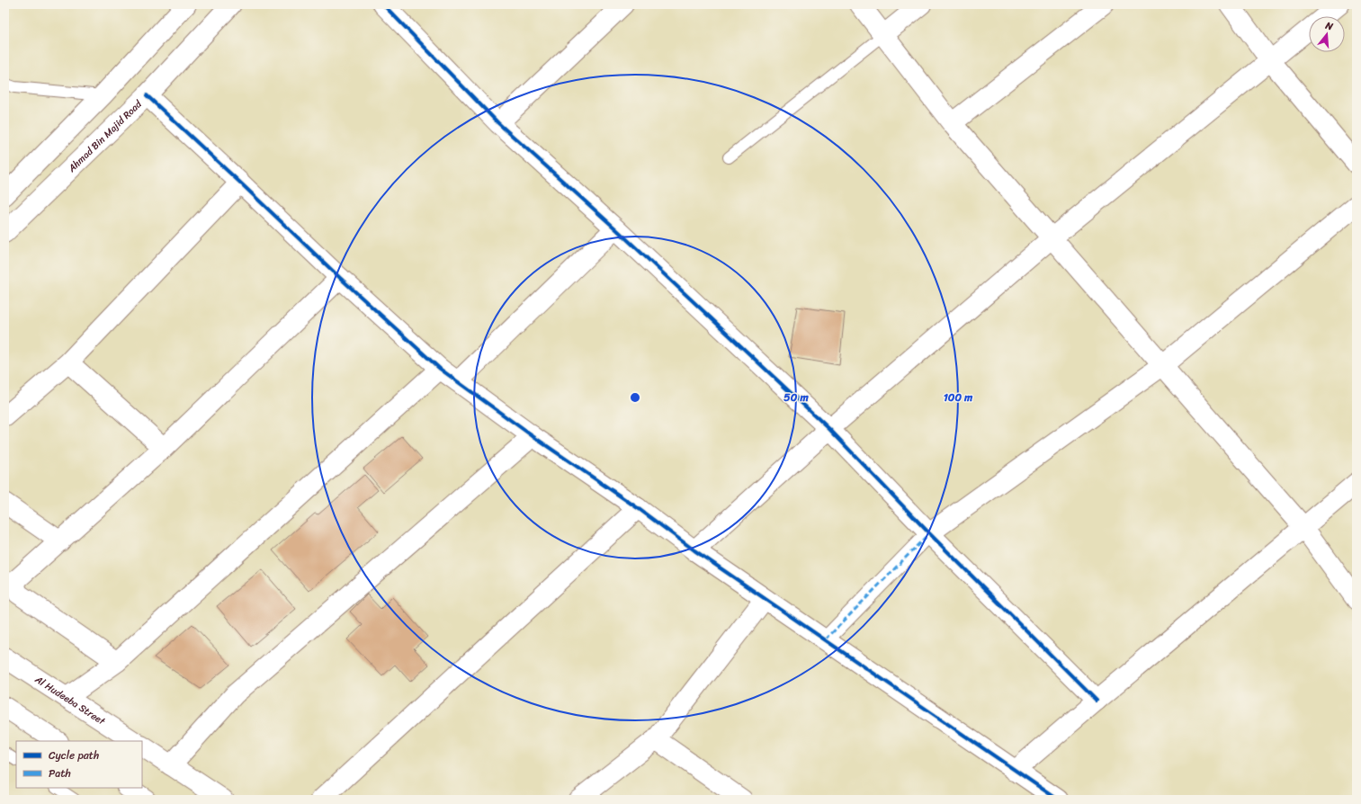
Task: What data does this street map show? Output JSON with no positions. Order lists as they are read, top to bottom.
{
  "streets": {
    "street": ["Ahmad Bin Majid Road", "Al Hudeeba Street"]
  },
  "legend": ["Cycle path", "Path"],
  "north": "top",
  "rings": ["50 m", "100 m"]
}
